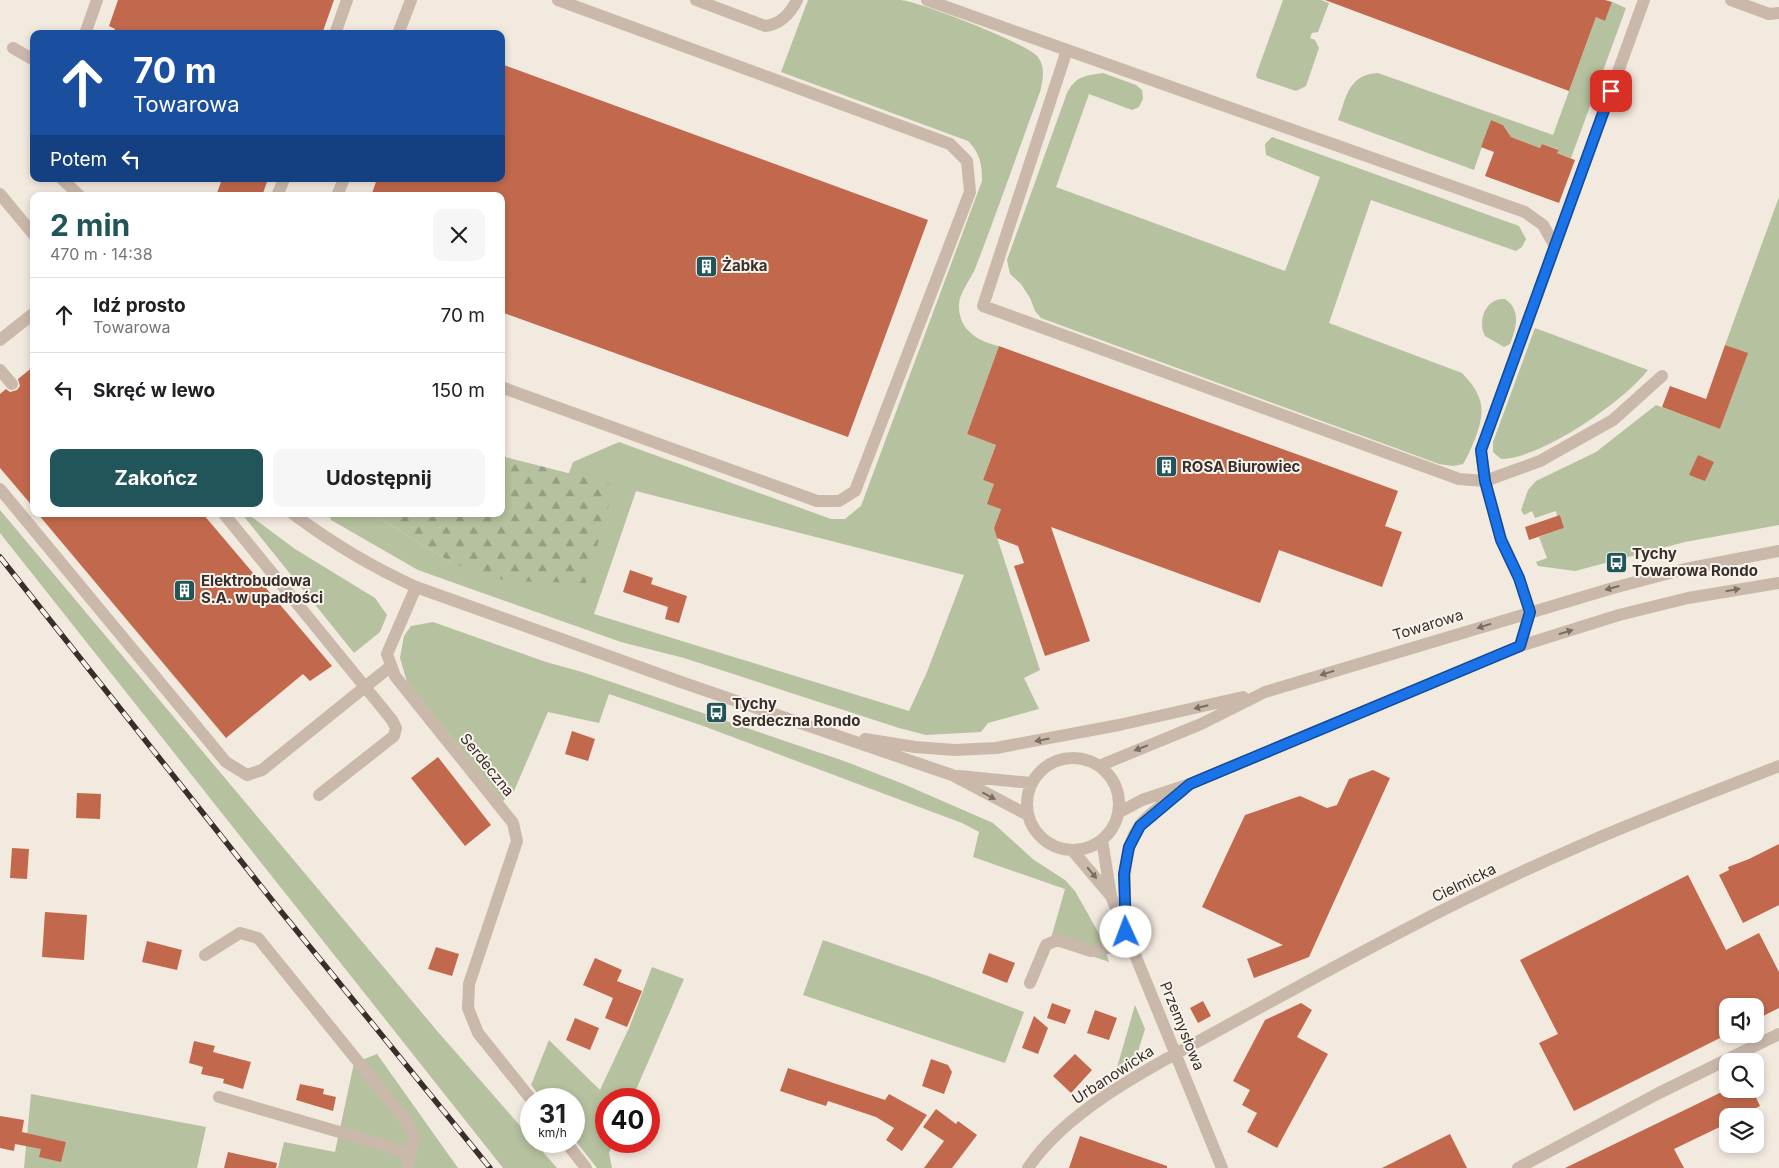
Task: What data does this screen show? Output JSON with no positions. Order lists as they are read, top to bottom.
{
  "streets": {
    "street": [
      "Towarowa",
      "Serdeczna",
      "Cielmicka",
      "Przemysłowa",
      "Urbanowicka"
    ]
  },
  "crossings": [
    ["Towarowa", "Przemysłowa"],
    ["Cielmicka", "Przemysłowa"],
    ["Cielmicka", "Urbanowicka"],
    ["Przemysłowa", "Urbanowicka"]
  ],
  "places": {
    "building": ["Żabka", "ROSA Biurowiec", "Elektrobudowa S.A. w upadłości"],
    "bus stop": ["Tychy Towarowa Rondo", "Tychy Serdeczna Rondo"]
  },
  "page": {
    "turn": ["70 m", "Towarowa"],
    "then": "Potem",
    "heading": ["2 min", "470 m · 14:38"],
    "list": [
      {
        "name": "Idź prosto",
        "note": "Towarowa",
        "value": "70 m"
      },
      {
        "name": "Skręć w lewo",
        "value": "150 m"
      }
    ],
    "buttons": ["Zakończ", "Udostępnij"],
    "speed": "31 km/h",
    "limit": "40"
  }
}
